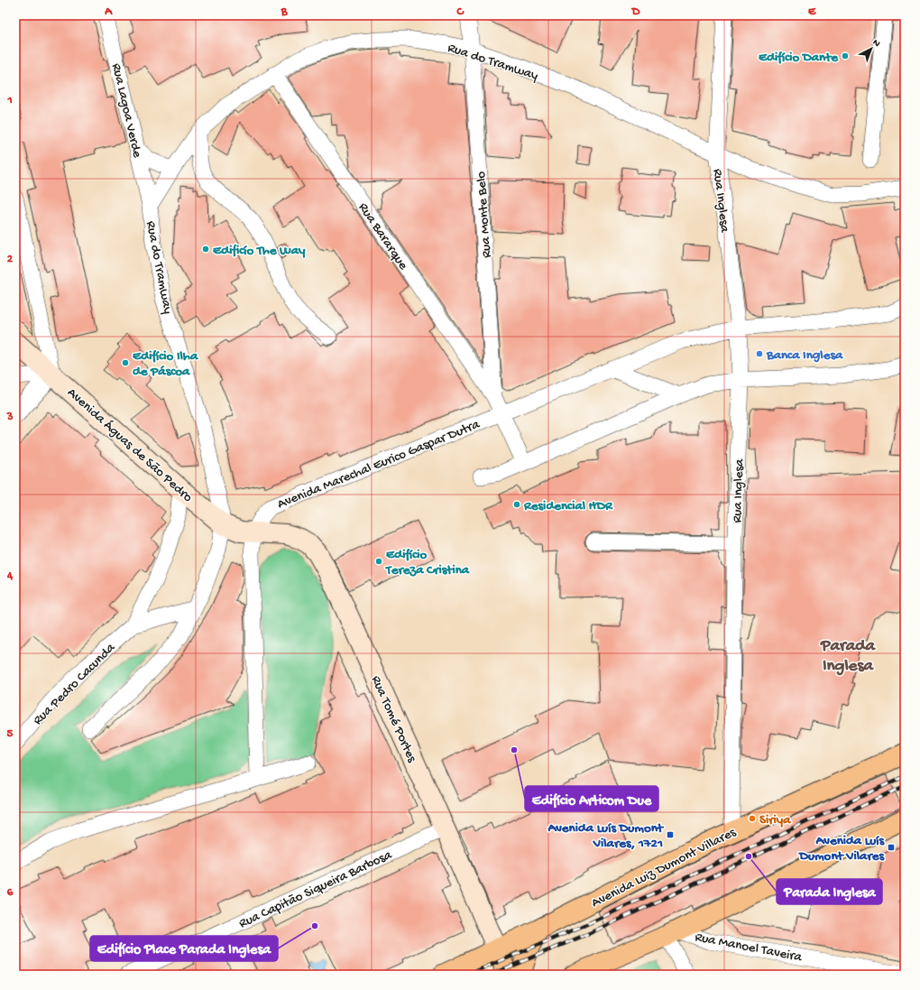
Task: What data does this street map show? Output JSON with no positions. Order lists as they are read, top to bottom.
{
  "streets": {
    "main road": ["Avenida Águas de São Pedro", "Rua Tomé Portes", "Avenida Luiz Dumont Villares"],
    "street": [
      "Rua do Tramway",
      "Rua Lagoa Verde",
      "Rua Inglesa",
      "Rua Monte Belo",
      "Rua Bararque",
      "Avenida Marechal Eurico Gaspar Dutra",
      "Rua Pedro Cacunda",
      "Rua Capitão Siqueira Barbosa",
      "Rua Manoel Taveira"
    ]
  },
  "crossings": [
    ["Rua do Tramway", "Rua Lagoa Verde"],
    ["Rua do Tramway", "Rua Inglesa"],
    ["Rua do Tramway", "Rua Monte Belo"],
    ["Rua do Tramway", "Rua Bararque"],
    ["Rua do Tramway", "Avenida Águas de São Pedro"],
    ["Rua Inglesa", "Avenida Marechal Eurico Gaspar Dutra"],
    ["Rua Inglesa", "Avenida Luiz Dumont Villares"],
    ["Rua Monte Belo", "Rua Bararque"],
    ["Rua Monte Belo", "Avenida Marechal Eurico Gaspar Dutra"],
    ["Avenida Águas de São Pedro", "Avenida Marechal Eurico Gaspar Dutra"],
    ["Avenida Águas de São Pedro", "Rua Pedro Cacunda"],
    ["Avenida Águas de São Pedro", "Rua Tomé Portes"],
    ["Avenida Marechal Eurico Gaspar Dutra", "Rua Tomé Portes"],
    ["Rua Tomé Portes", "Avenida Luiz Dumont Villares"],
    ["Rua Tomé Portes", "Rua Capitão Siqueira Barbosa"]
  ],
  "districts": ["Parada Inglesa"],
  "places": {
    "other": [
      "Edifício Dante",
      "Edificío The Way",
      "Banca Inglesa",
      "Edifício Ilha de Páscoa",
      "Residencial HDR",
      "Edifício Tereza Cristina",
      "Edifício Articom Due",
      "Siriya",
      "Parada Inglesa",
      "Edifício Place Parada Inglesa"
    ],
    "transit": ["Avenida Luís Dumont Vilares, 1721", "Avenida Luís Dumont Vilares"]
  },
  "north": "top right",
  "grid": {
    "columns": [
      "A",
      "B",
      "C",
      "D",
      "E"
    ],
    "rows": [
      "1",
      "2",
      "3",
      "4",
      "5",
      "6"
    ]
  }
}
